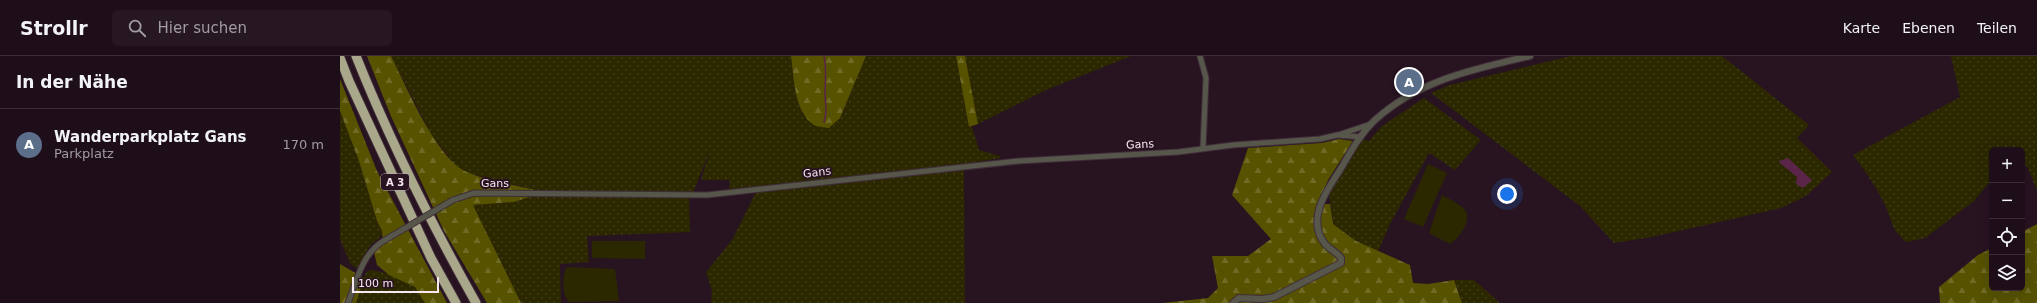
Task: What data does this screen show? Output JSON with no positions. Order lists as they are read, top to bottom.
{
  "streets": {
    "highway": ["A 3"],
    "street": ["Gans"]
  },
  "scale_bar": "100 m",
  "page": {
    "header": "Strollr",
    "search": "Hier suchen",
    "nav": ["Karte", "Ebenen", "Teilen"],
    "heading": "In der Nähe",
    "pins": "A",
    "list": [
      {
        "mark": "A",
        "name": "Wanderparkplatz Gans",
        "note": "Parkplatz",
        "value": "170 m"
      }
    ],
    "map_buttons": ["+", "−"],
    "scale": "100 m"
  }
}
